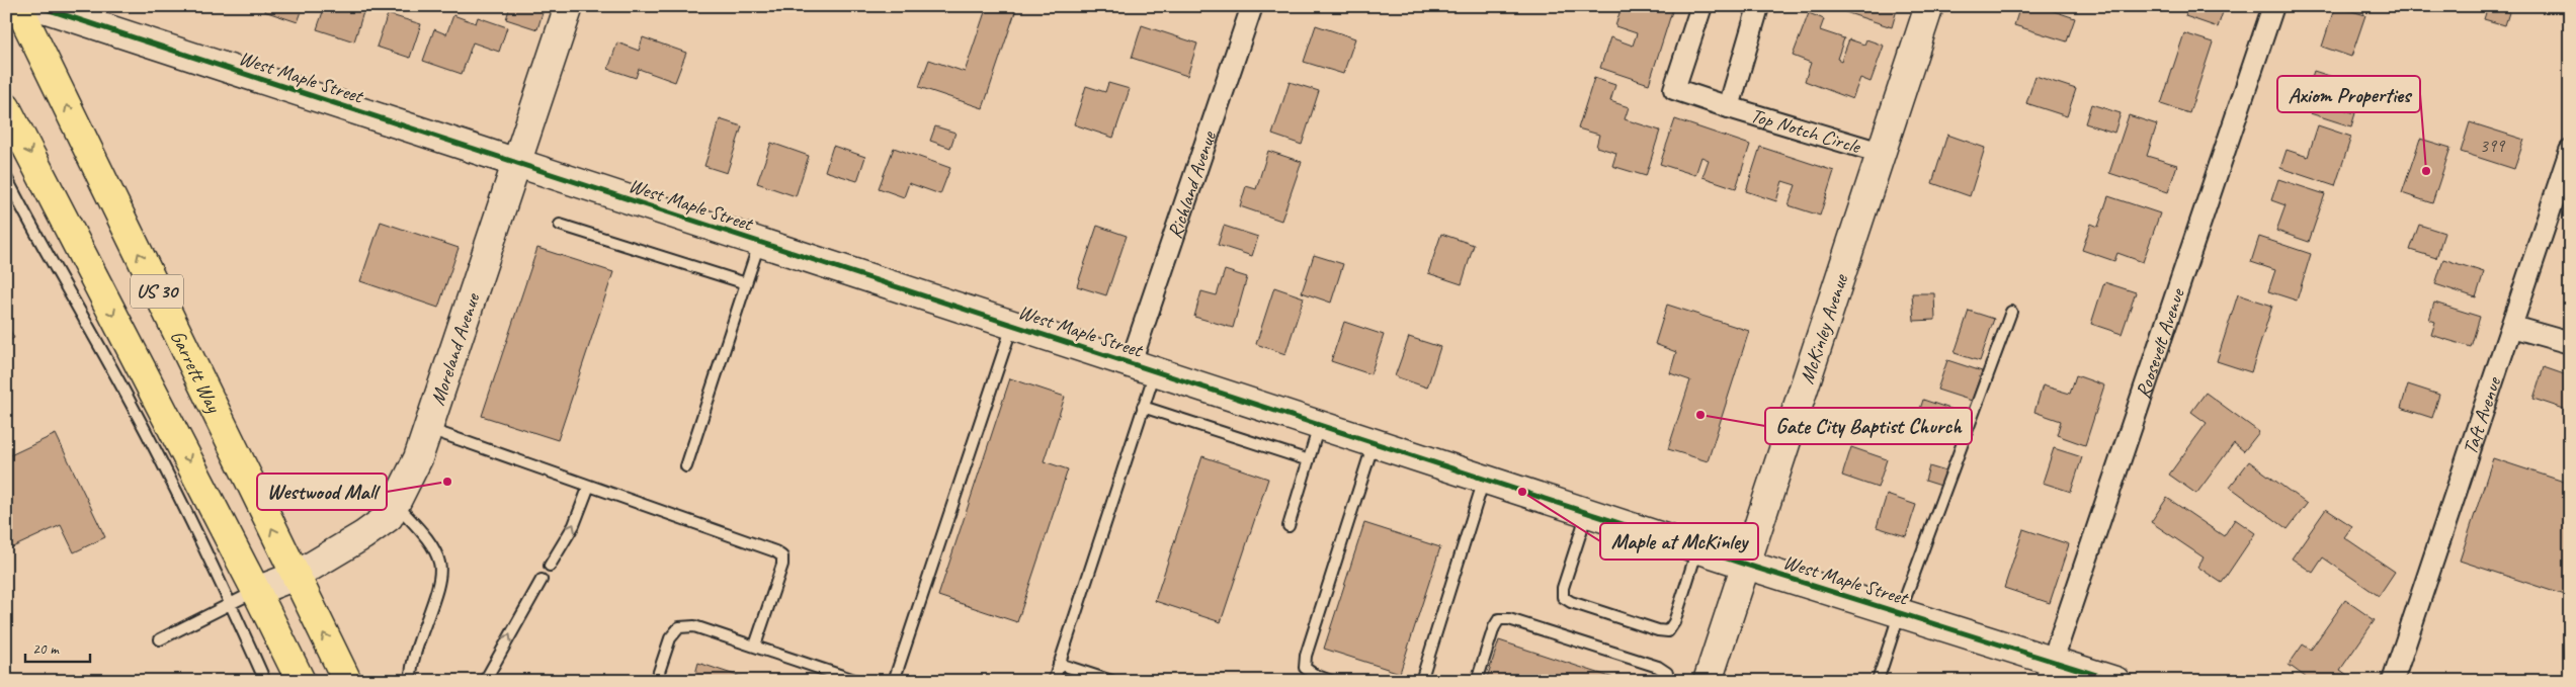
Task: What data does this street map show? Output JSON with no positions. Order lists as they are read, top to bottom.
{
  "streets": {
    "main road": ["US 30", "Garrett Way"],
    "street": [
      "West Maple Street",
      "Top Notch Circle",
      "Richland Avenue",
      "McKinley Avenue",
      "Roosevelt Avenue",
      "Moreland Avenue",
      "Taft Avenue"
    ]
  },
  "crossings": [
    ["West Maple Street", "Richland Avenue"],
    ["West Maple Street", "McKinley Avenue"],
    ["West Maple Street", "Roosevelt Avenue"],
    ["West Maple Street", "Moreland Avenue"],
    ["Top Notch Circle", "McKinley Avenue"],
    ["US 30", "Moreland Avenue"],
    ["Moreland Avenue", "Garrett Way"]
  ],
  "places": [
    "Axiom Properties",
    "Gate City Baptist Church",
    "Westwood Mall",
    "Maple at McKinley"
  ],
  "house_numbers": ["399"],
  "scale_bar": "20 m"
}
